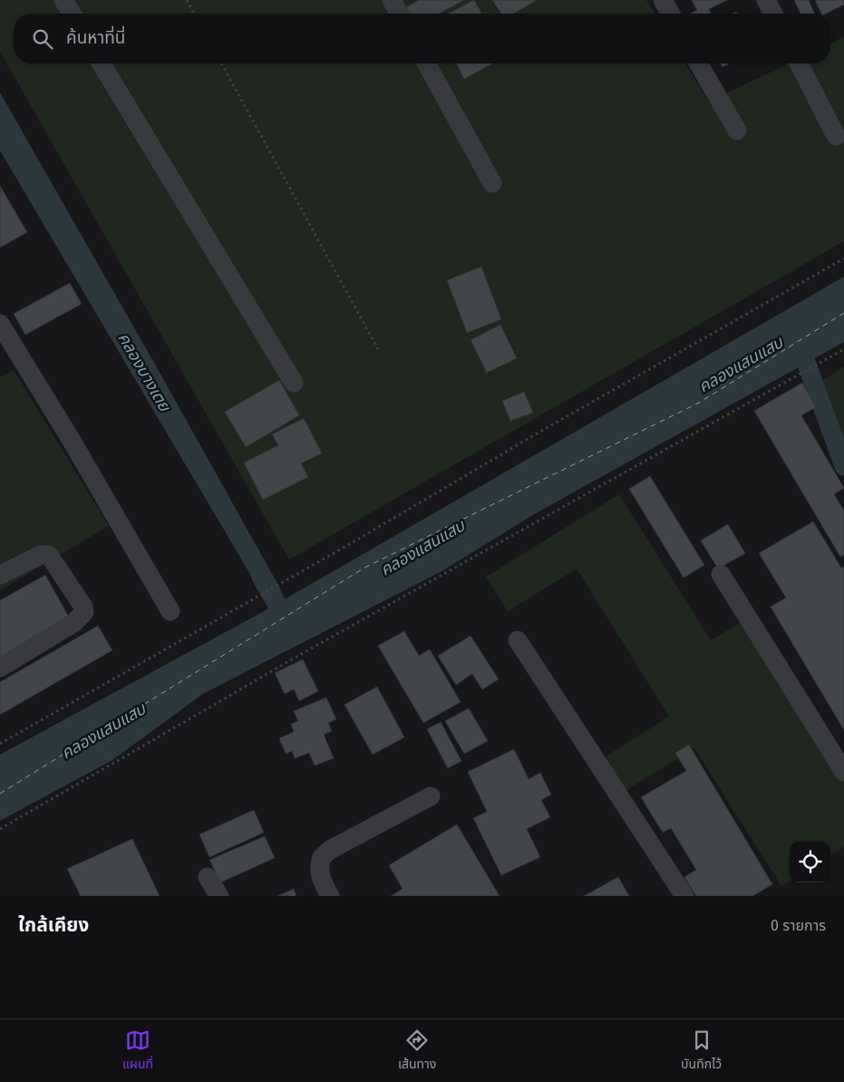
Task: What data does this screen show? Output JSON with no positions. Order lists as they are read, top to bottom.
{
  "water": ["คลองแสนแสบ", "คลองบางเตย"],
  "page": {
    "search": "ค้นหาที่นี่",
    "heading": ["ใกล้เคียง", "0 รายการ"],
    "nav": ["แผนที่", "เส้นทาง", "บันทึกไว้"]
  }
}
